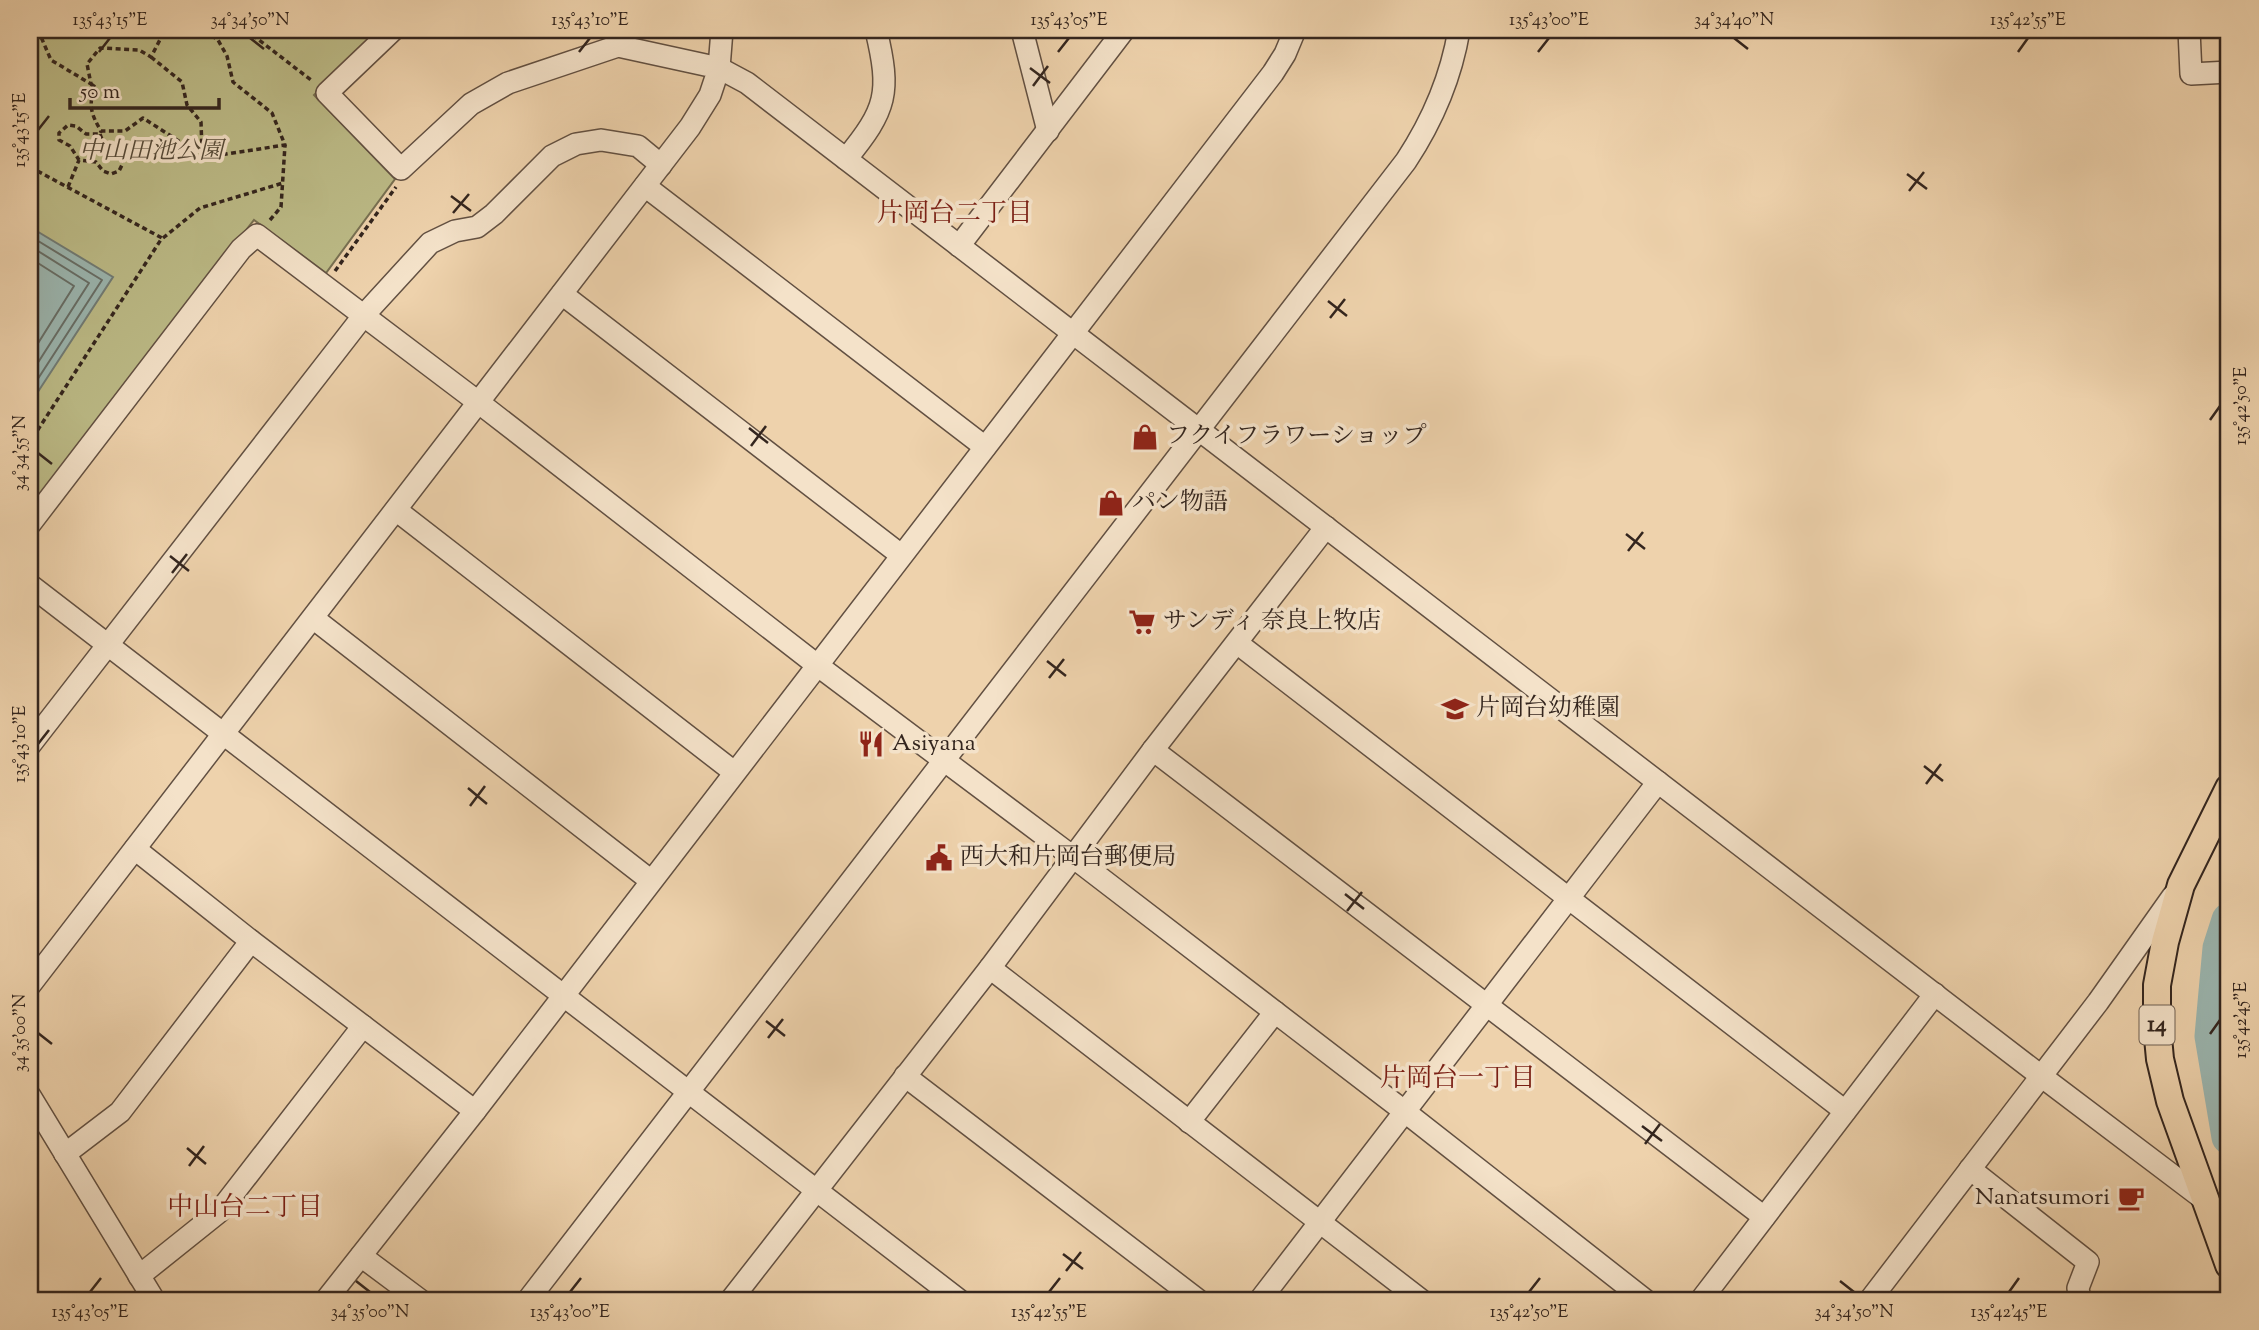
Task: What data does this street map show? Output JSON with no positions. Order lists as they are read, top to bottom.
{
  "streets": {
    "main road": ["14"]
  },
  "districts": ["片岡台二丁目", "片岡台一丁目", "中山台二丁目"],
  "parks": ["中山田池公園"],
  "places": {
    "shop": ["フクイフラワーショップ", "パン物語"],
    "supermarket": ["サンディ 奈良上牧店"],
    "school or university": ["片岡台幼稚園"],
    "restaurant": ["Asiyana"],
    "public building": ["西大和片岡台郵便局"],
    "cafe": ["Nanatsumori"]
  },
  "scale_bar": "50 m",
  "coordinates": [
    "135°43'15\"E",
    "34°34'50\"N",
    "135°43'10\"E",
    "135°43'05\"E",
    "135°43'00\"E",
    "34°34'40\"N",
    "135°42'55\"E",
    "135°42'50\"E",
    "34°34'55\"N",
    "135°42'45\"E",
    "34°35'00\"N"
  ]
}
